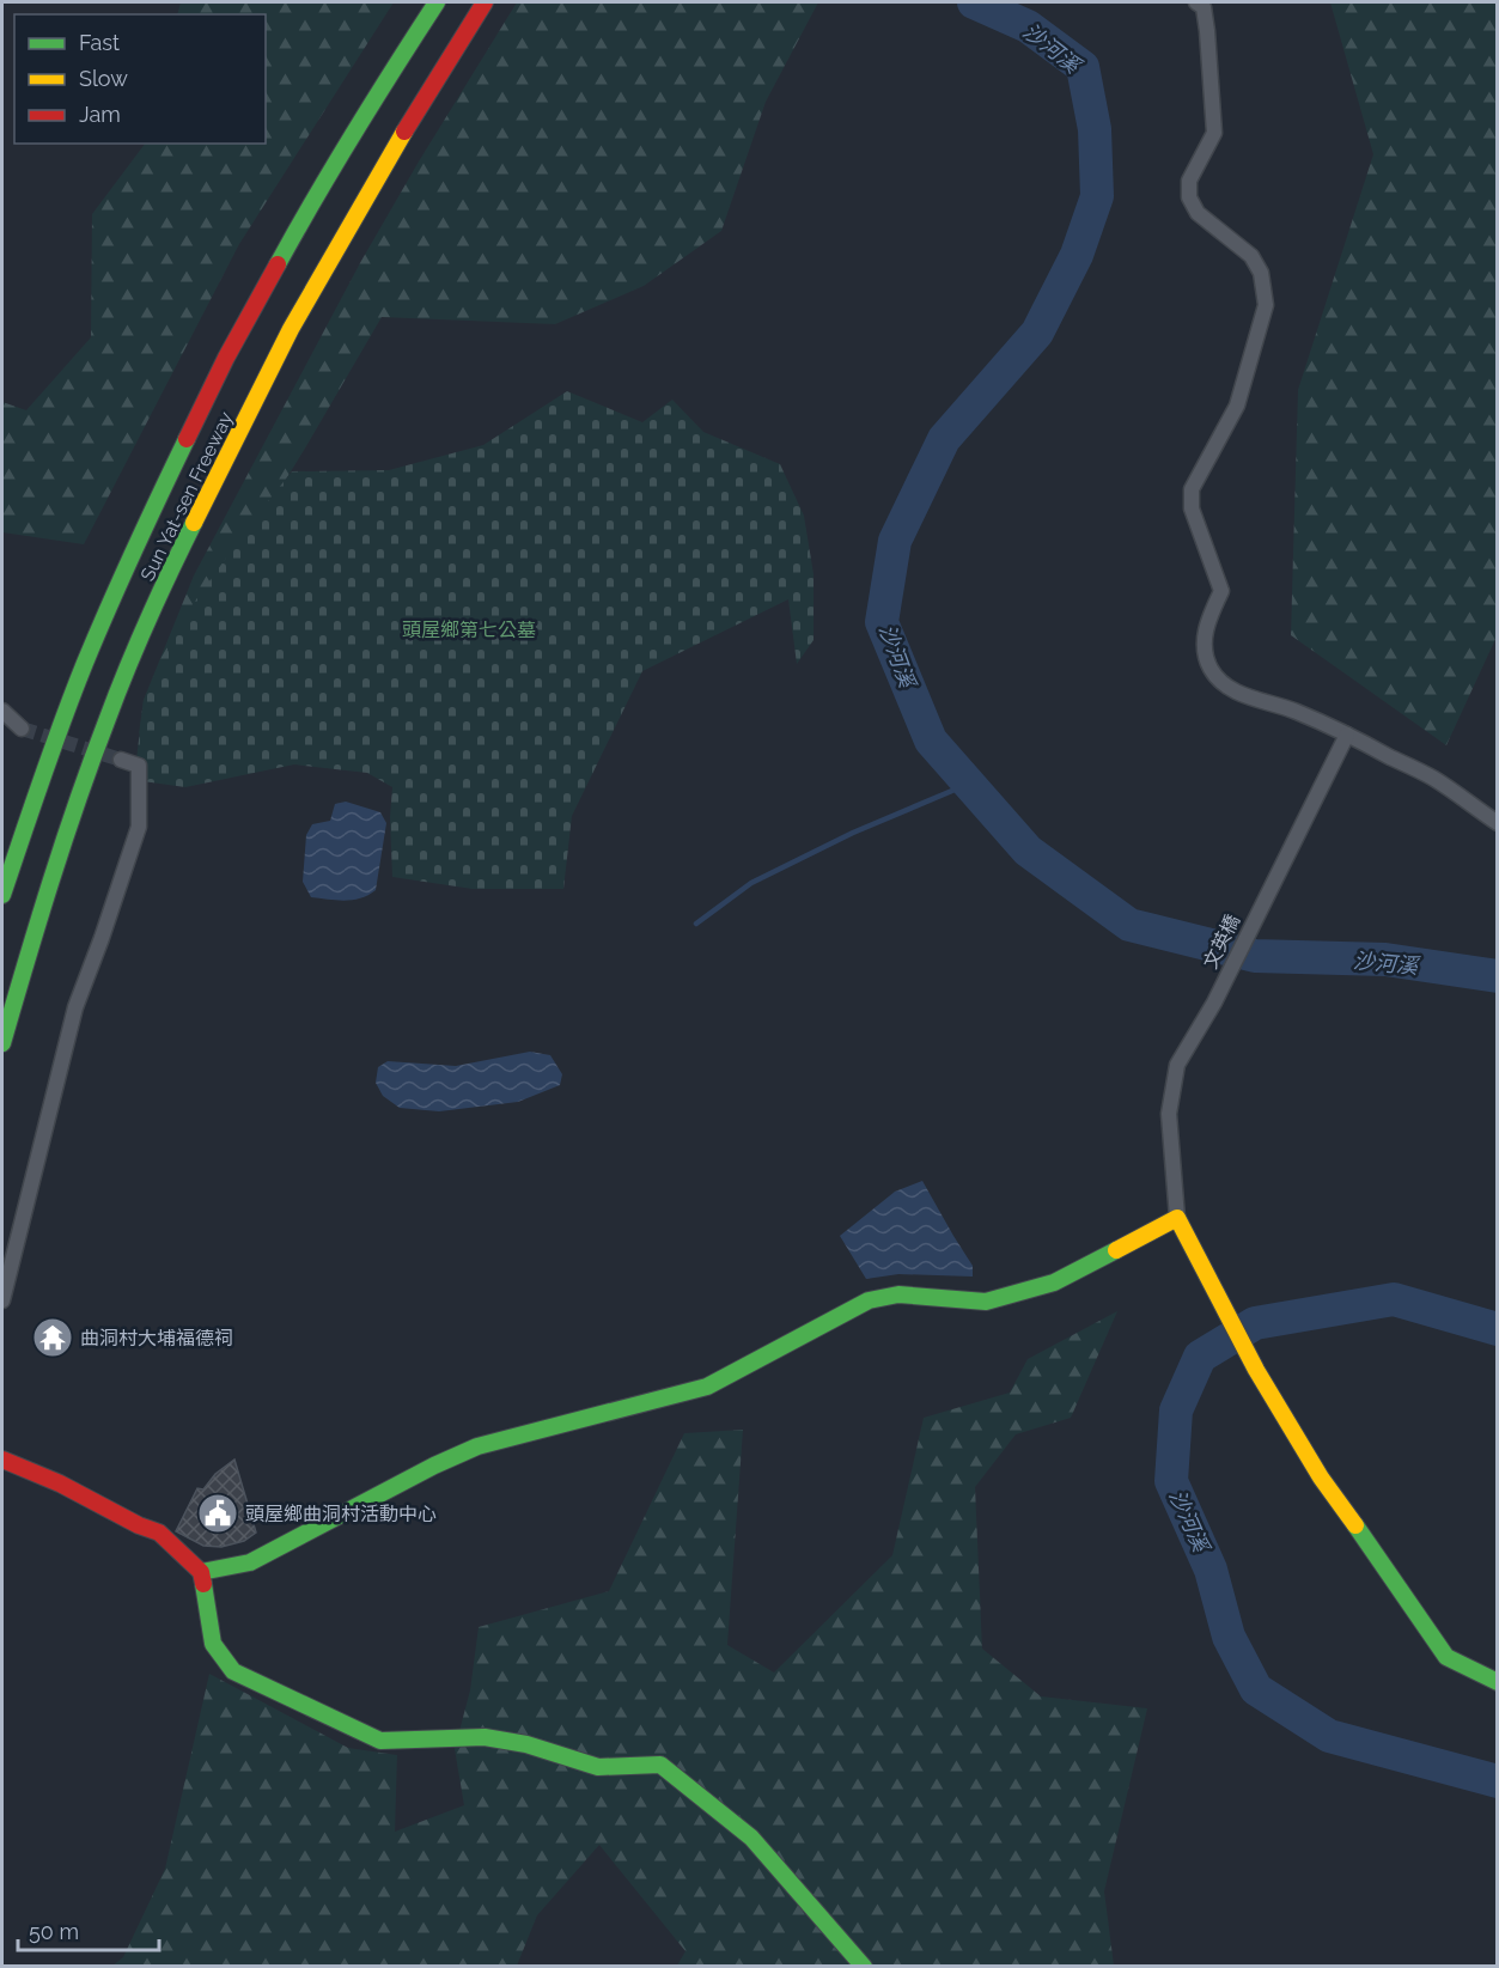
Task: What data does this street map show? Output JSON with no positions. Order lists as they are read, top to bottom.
{
  "streets": {
    "main road": ["Sun Yat-sen Freeway"],
    "street": ["文英橋"]
  },
  "water": ["沙河溪"],
  "parks": ["頭屋鄉第七公墓"],
  "places": {
    "temple": ["曲洞村大埔福德祠"],
    "public building": ["頭屋鄉曲洞村活動中心"]
  },
  "legend": ["Fast", "Slow", "Jam"],
  "scale_bar": "50 m"
}
